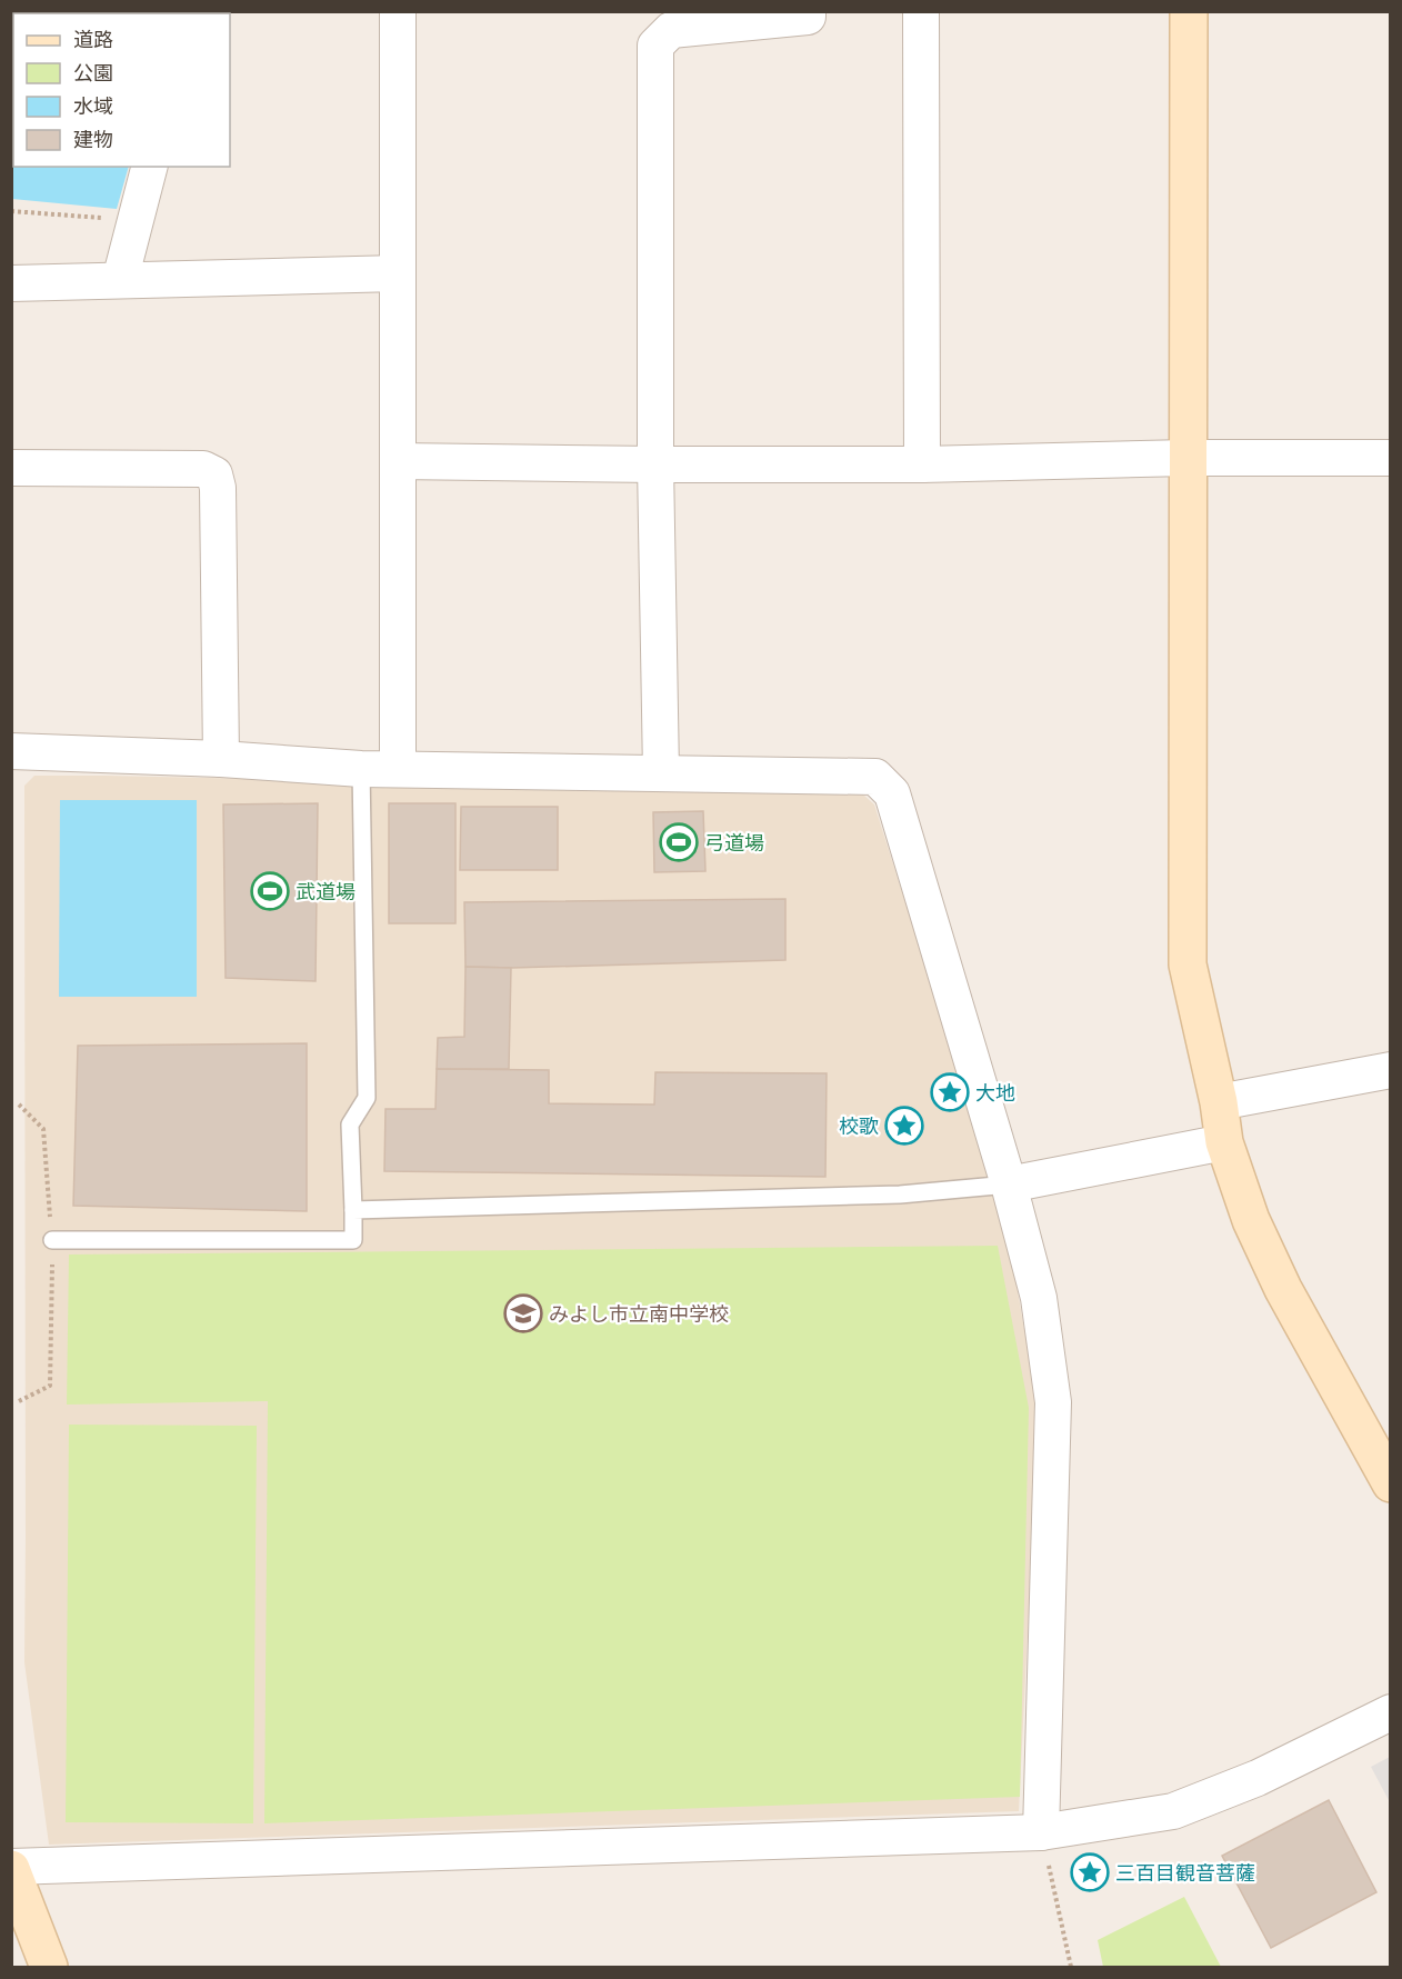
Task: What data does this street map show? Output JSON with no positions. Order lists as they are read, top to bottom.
{
  "places": {
    "sports": ["弓道場", "武道場"],
    "place": ["大地", "校歌", "三百目観音菩薩"],
    "school or university": ["みよし市立南中学校"]
  },
  "legend": [
    "道路",
    "公園",
    "水域",
    "建物"
  ]
}
